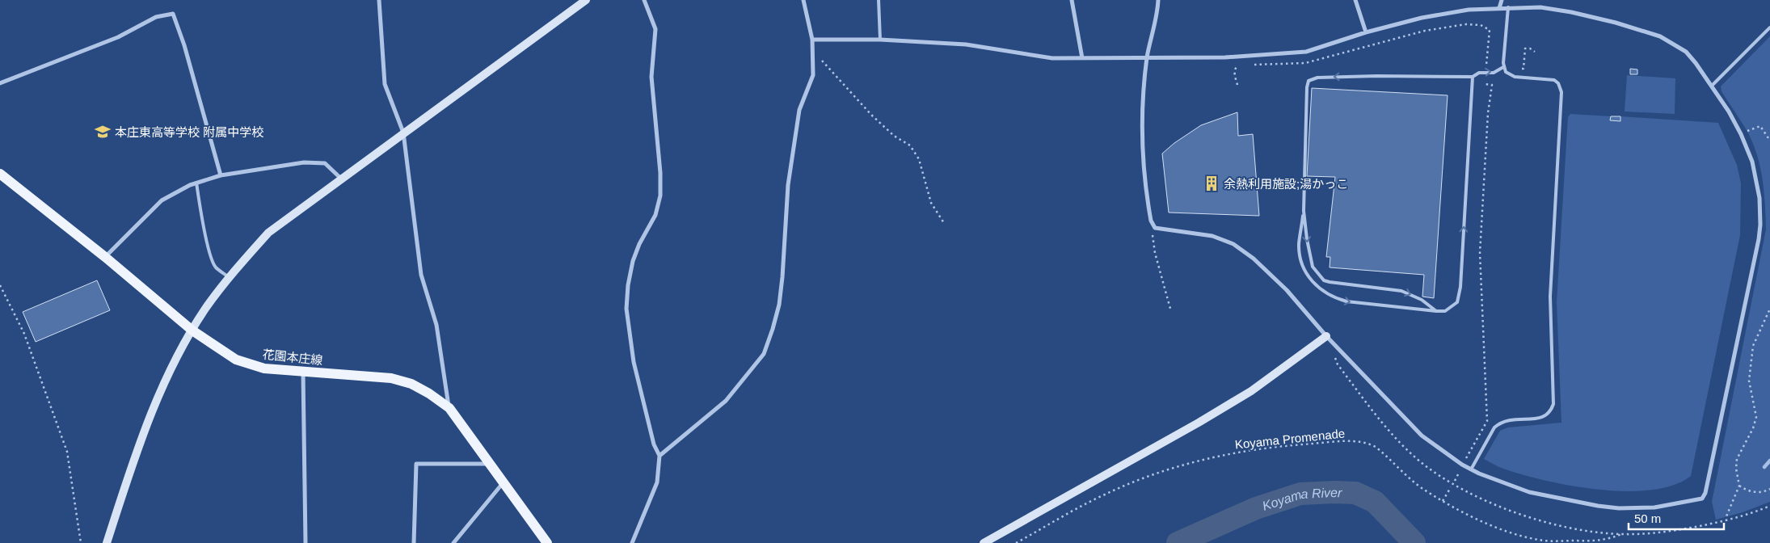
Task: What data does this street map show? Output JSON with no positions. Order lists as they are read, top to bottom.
{
  "streets": {
    "main road": ["花園本庄線"],
    "path": ["Koyama Promenade"]
  },
  "water": ["Koyama River"],
  "places": {
    "school or university": ["本庄東高等学校 附属中学校"],
    "building": ["余熱利用施設;湯かっこ"]
  },
  "scale_bar": "50 m"
}
